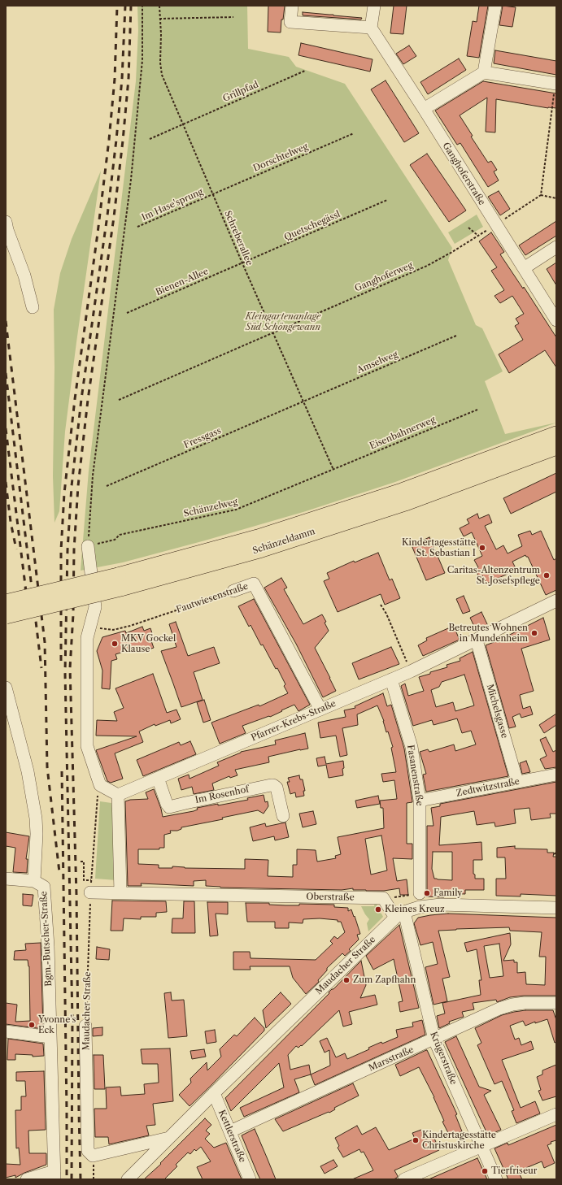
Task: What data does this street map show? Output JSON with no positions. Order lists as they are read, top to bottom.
{
  "streets": {
    "main road": ["Schänzeldamm"],
    "street": [
      "Ganghoferstraße",
      "Fautwiesenstraße",
      "Michelsgasse",
      "Pfarrer-Krebs-Straße",
      "Fasanenstraße",
      "Zedtwitzstraße",
      "Im Rosenhof",
      "Oberstraße",
      "Bgm.-Butscher-Straße",
      "Maudacher Straße",
      "Krügerstraße",
      "Marsstraße",
      "Kettlerstraße"
    ],
    "path": [
      "Grillpfad",
      "Dorschtelweg",
      "Im Hase'sprung",
      "Quetschegässl",
      "Schreberallee",
      "Ganghoferweg",
      "Bienen-Allee",
      "Amselweg",
      "Eisenbahnerweg",
      "Fressgass",
      "Schänzelweg"
    ]
  },
  "crossings": [
    ["Grillpfad", "Schreberallee"],
    ["Dorschtelweg", "Im Hase'sprung"],
    ["Dorschtelweg", "Schreberallee"],
    ["Ganghoferstraße", "Ganghoferweg"],
    ["Im Hase'sprung", "Schreberallee"],
    ["Quetschegässl", "Schreberallee"],
    ["Quetschegässl", "Bienen-Allee"],
    ["Schreberallee", "Ganghoferweg"],
    ["Schreberallee", "Bienen-Allee"],
    ["Schreberallee", "Amselweg"],
    ["Schreberallee", "Eisenbahnerweg"],
    ["Schreberallee", "Fressgass"],
    ["Schreberallee", "Schänzelweg"],
    ["Amselweg", "Fressgass"],
    ["Eisenbahnerweg", "Schänzelweg"],
    ["Fautwiesenstraße", "Pfarrer-Krebs-Straße"],
    ["Michelsgasse", "Pfarrer-Krebs-Straße"],
    ["Michelsgasse", "Zedtwitzstraße"],
    ["Pfarrer-Krebs-Straße", "Fasanenstraße"],
    ["Pfarrer-Krebs-Straße", "Im Rosenhof"],
    ["Fasanenstraße", "Zedtwitzstraße"],
    ["Oberstraße", "Maudacher Straße"],
    ["Maudacher Straße", "Krügerstraße"],
    ["Maudacher Straße", "Kettlerstraße"],
    ["Krügerstraße", "Marsstraße"],
    ["Marsstraße", "Kettlerstraße"]
  ],
  "parks": ["Kleingartenanlage Süd Schöngewann"],
  "places": [
    "Kindertagesstätte St. Sebastian I",
    "Caritas-Altenzentrum St. Josefspflege",
    "Betreutes Wohnen in Mundenheim",
    "MKV Gockel Klause",
    "Family",
    "Kleines Kreuz",
    "Zum Zapfhahn",
    "Yvonne's Eck",
    "Kindertagesstätte Christuskirche",
    "Tierfriseur"
  ]
}
